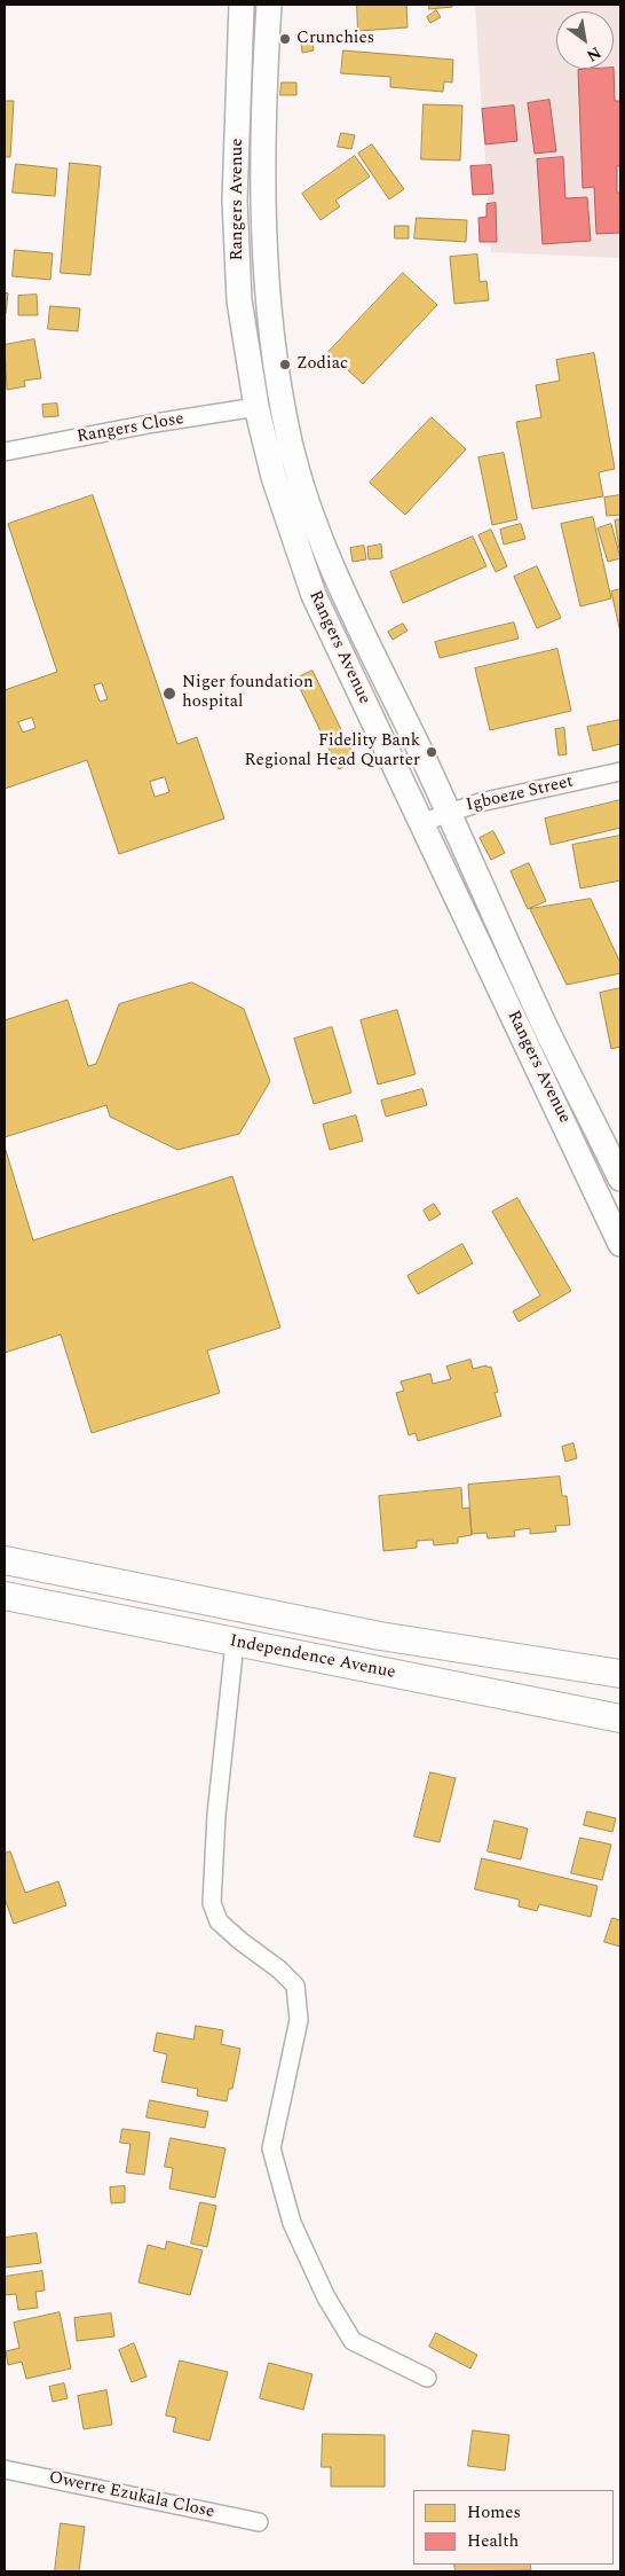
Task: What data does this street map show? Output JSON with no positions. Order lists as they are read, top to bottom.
{
  "streets": {
    "main road": ["Rangers Avenue", "Independence Avenue"],
    "street": ["Rangers Close", "Igboeze Street", "Owerre Ezukala Close"]
  },
  "crossings": [
    ["Rangers Avenue", "Rangers Close"],
    ["Rangers Avenue", "Igboeze Street"]
  ],
  "places": [
    "Crunchies",
    "Zodiac",
    "Niger foundation hospital",
    "Fidelity Bank Regional Head Quarter"
  ],
  "legend": ["Homes", "Health"],
  "north": "bottom right"
}
